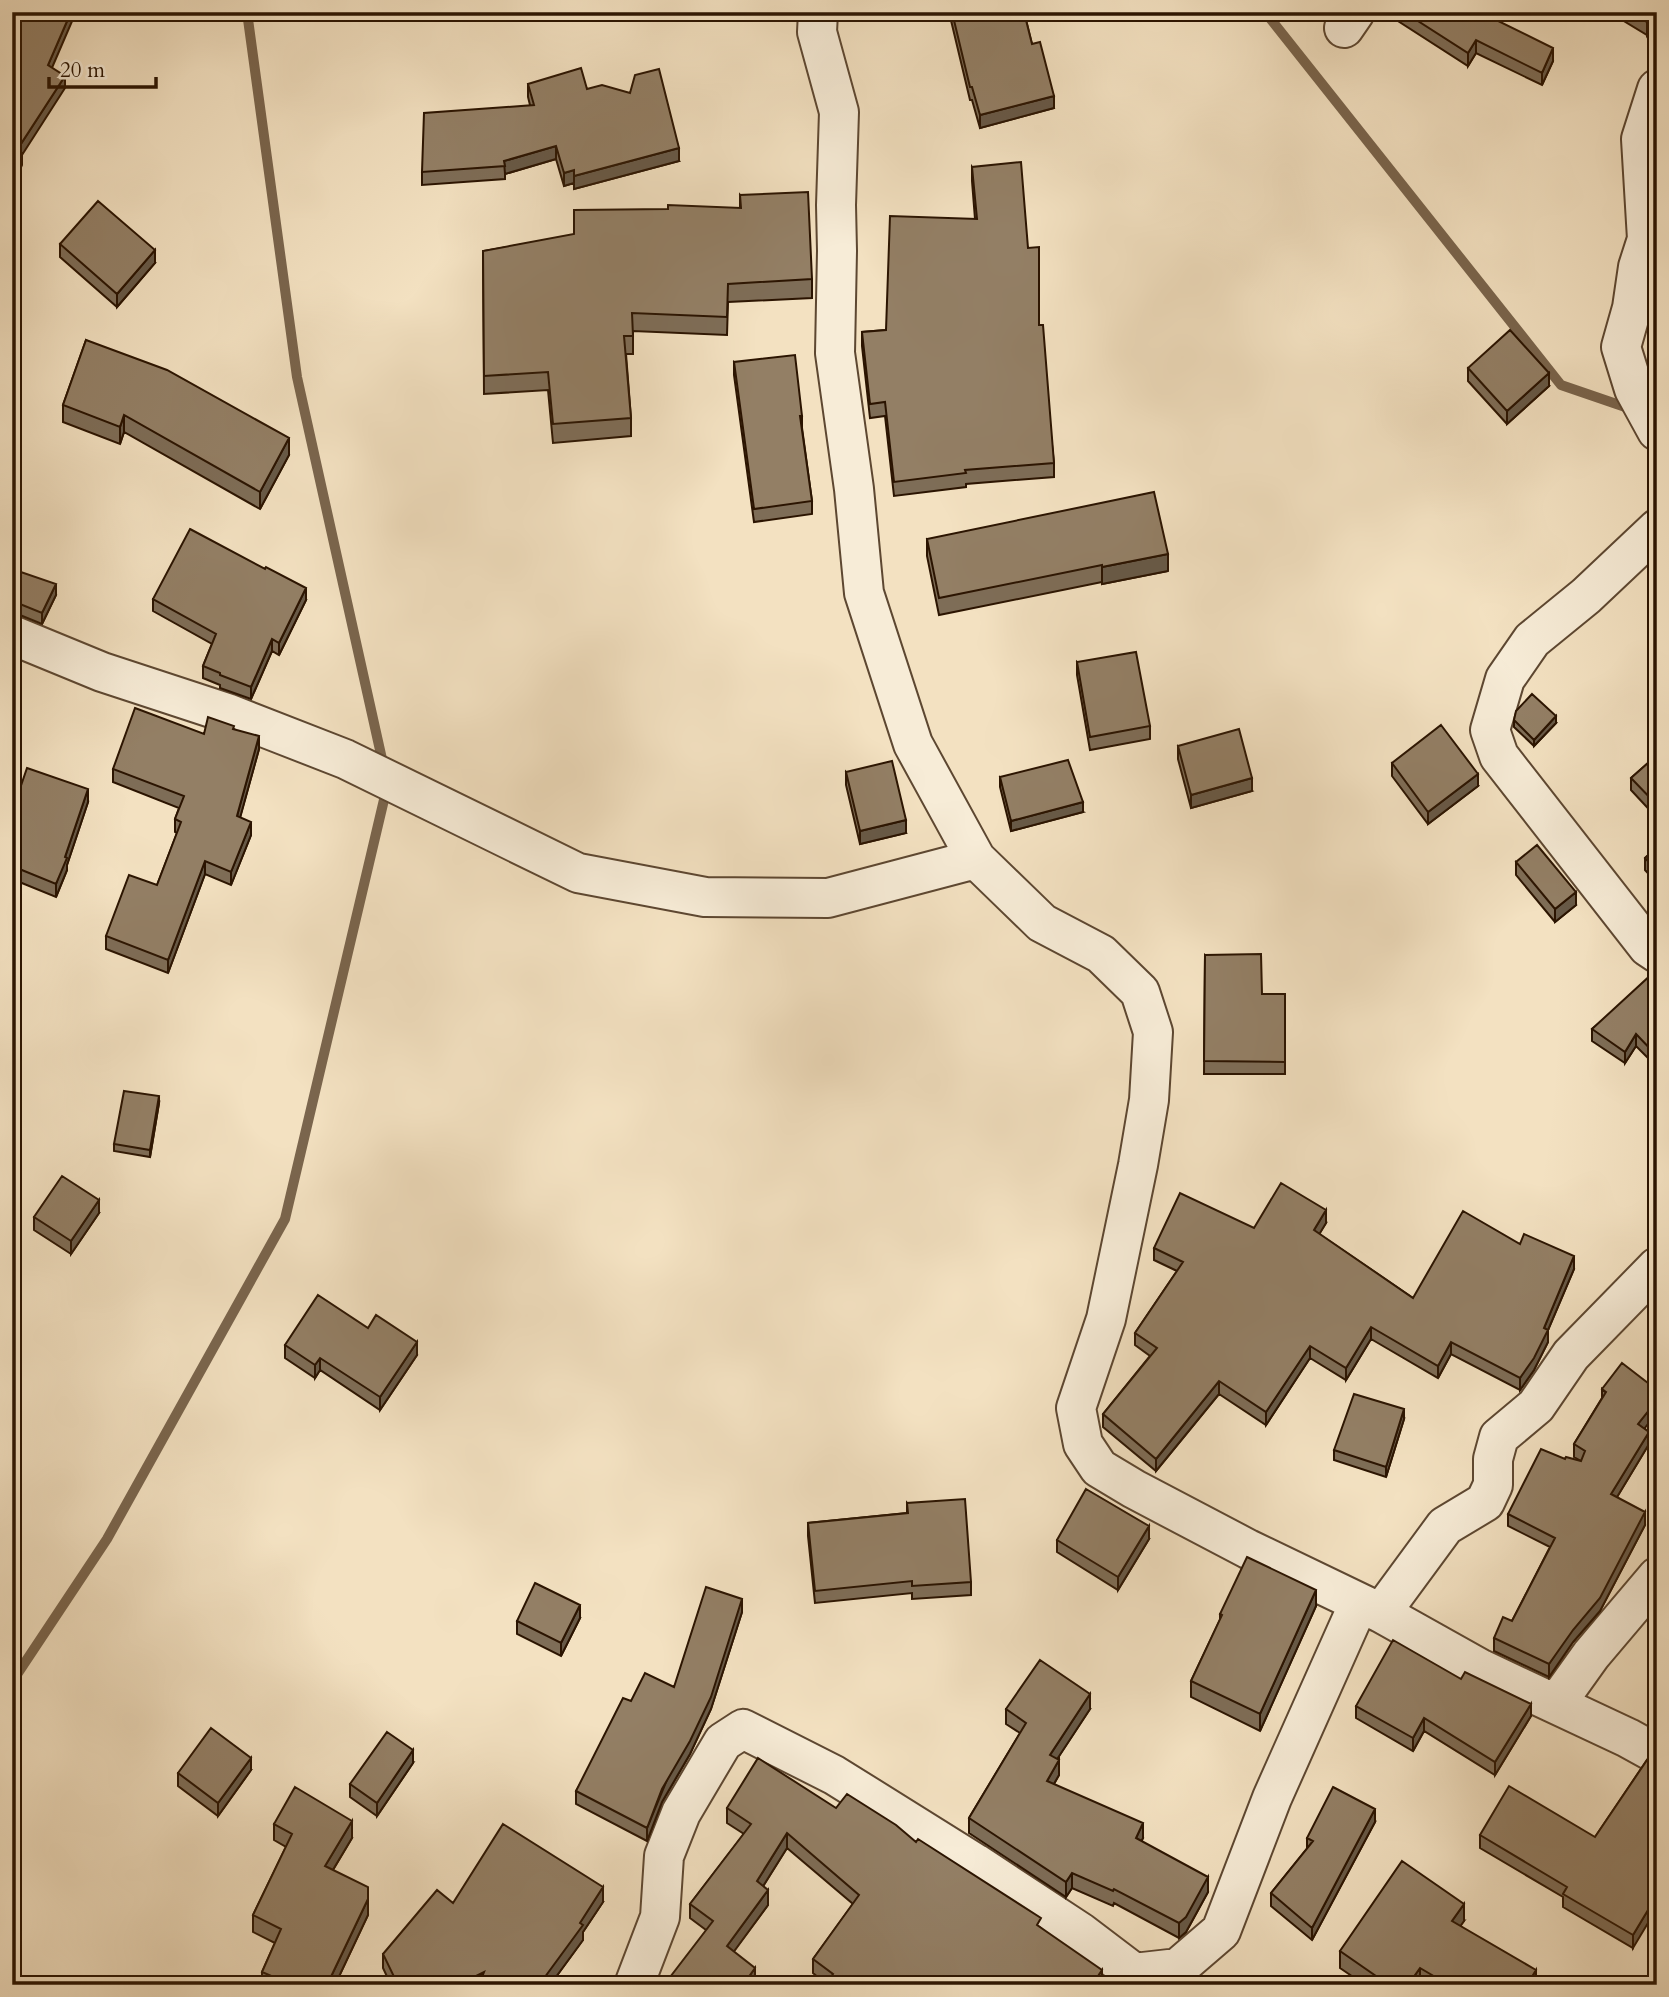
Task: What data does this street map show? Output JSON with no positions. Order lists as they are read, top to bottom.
{
  "scale_bar": "20 m"
}
